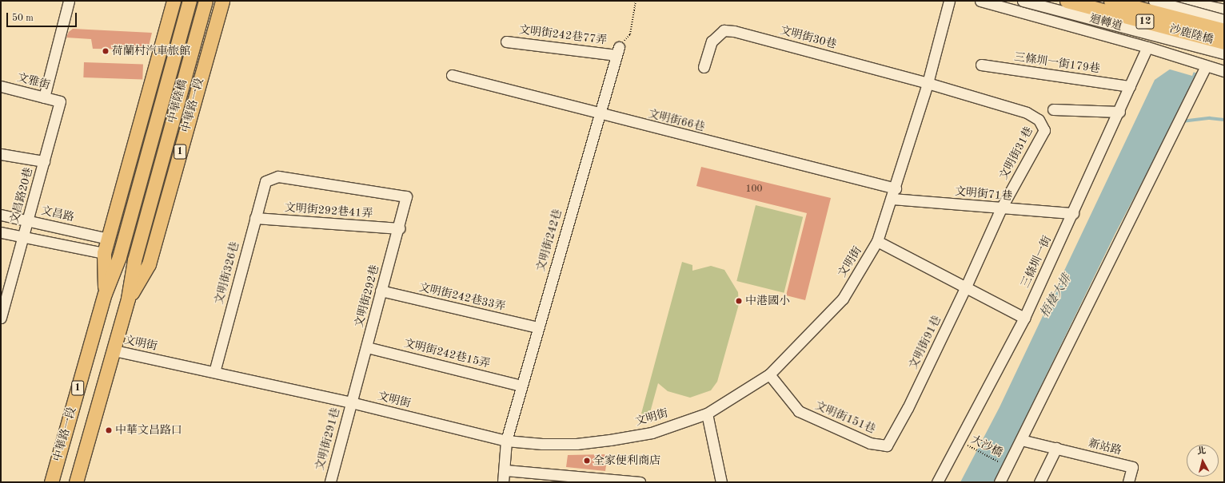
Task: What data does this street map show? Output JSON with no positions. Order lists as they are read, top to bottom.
{
  "streets": {
    "main road": [
      "12",
      "沙鹿陸橋",
      "中華陸橋",
      "中華路一段",
      "1"
    ],
    "street": [
      "迴轉道",
      "文明街242巷77弄",
      "文明街30巷",
      "三條圳一街179巷",
      "文雅街",
      "文明街66巷",
      "文明街31巷",
      "文明街71巷",
      "文昌路20巷",
      "文明街292巷41弄",
      "文昌路",
      "文明街242巷",
      "文明街",
      "三條圳一街",
      "文明街326巷",
      "文明街292巷",
      "文明街242巷33弄",
      "文明街91巷",
      "文明街242巷15弄",
      "文明街151巷",
      "文明街291巷",
      "新站路"
    ],
    "path": ["大沙橋"]
  },
  "crossings": [
    ["迴轉道", "三條圳一街"],
    ["文明街242巷77弄", "文明街242巷"],
    ["文明街30巷", "文明街31巷"],
    ["文明街30巷", "文明街"],
    ["三條圳一街179巷", "三條圳一街"],
    ["文雅街", "文昌路20巷"],
    ["中華陸橋", "中華路一段"],
    ["中華路一段", "文昌路"],
    ["中華路一段", "文明街"],
    ["文明街66巷", "文明街71巷"],
    ["文明街66巷", "文明街242巷"],
    ["文明街66巷", "文明街"],
    ["文明街31巷", "文明街71巷"],
    ["文明街31巷", "文明街"],
    ["文明街31巷", "文明街91巷"],
    ["文明街71巷", "文明街"],
    ["文明街71巷", "三條圳一街"],
    ["文昌路20巷", "文昌路"],
    ["文明街292巷41弄", "文明街326巷"],
    ["文明街292巷41弄", "文明街292巷"],
    ["文明街242巷", "文明街"],
    ["文明街242巷", "文明街242巷33弄"],
    ["文明街242巷", "文明街242巷15弄"],
    ["文明街", "文明街326巷"],
    ["文明街", "文明街292巷"],
    ["文明街", "文明街151巷"],
    ["文明街", "文明街291巷"],
    ["三條圳一街", "大沙橋"],
    ["文明街326巷", "文明街292巷"],
    ["文明街292巷", "文明街242巷33弄"],
    ["文明街292巷", "文明街242巷15弄"],
    ["文明街292巷", "文明街291巷"],
    ["文明街91巷", "文明街151巷"]
  ],
  "water": ["梧棲大排"],
  "places": [
    "荷蘭村汽車旅館",
    "中港國小",
    "中華文昌路口",
    "全家便利商店"
  ],
  "house_numbers": ["100"],
  "scale_bar": "50 m",
  "north": "top"
}
